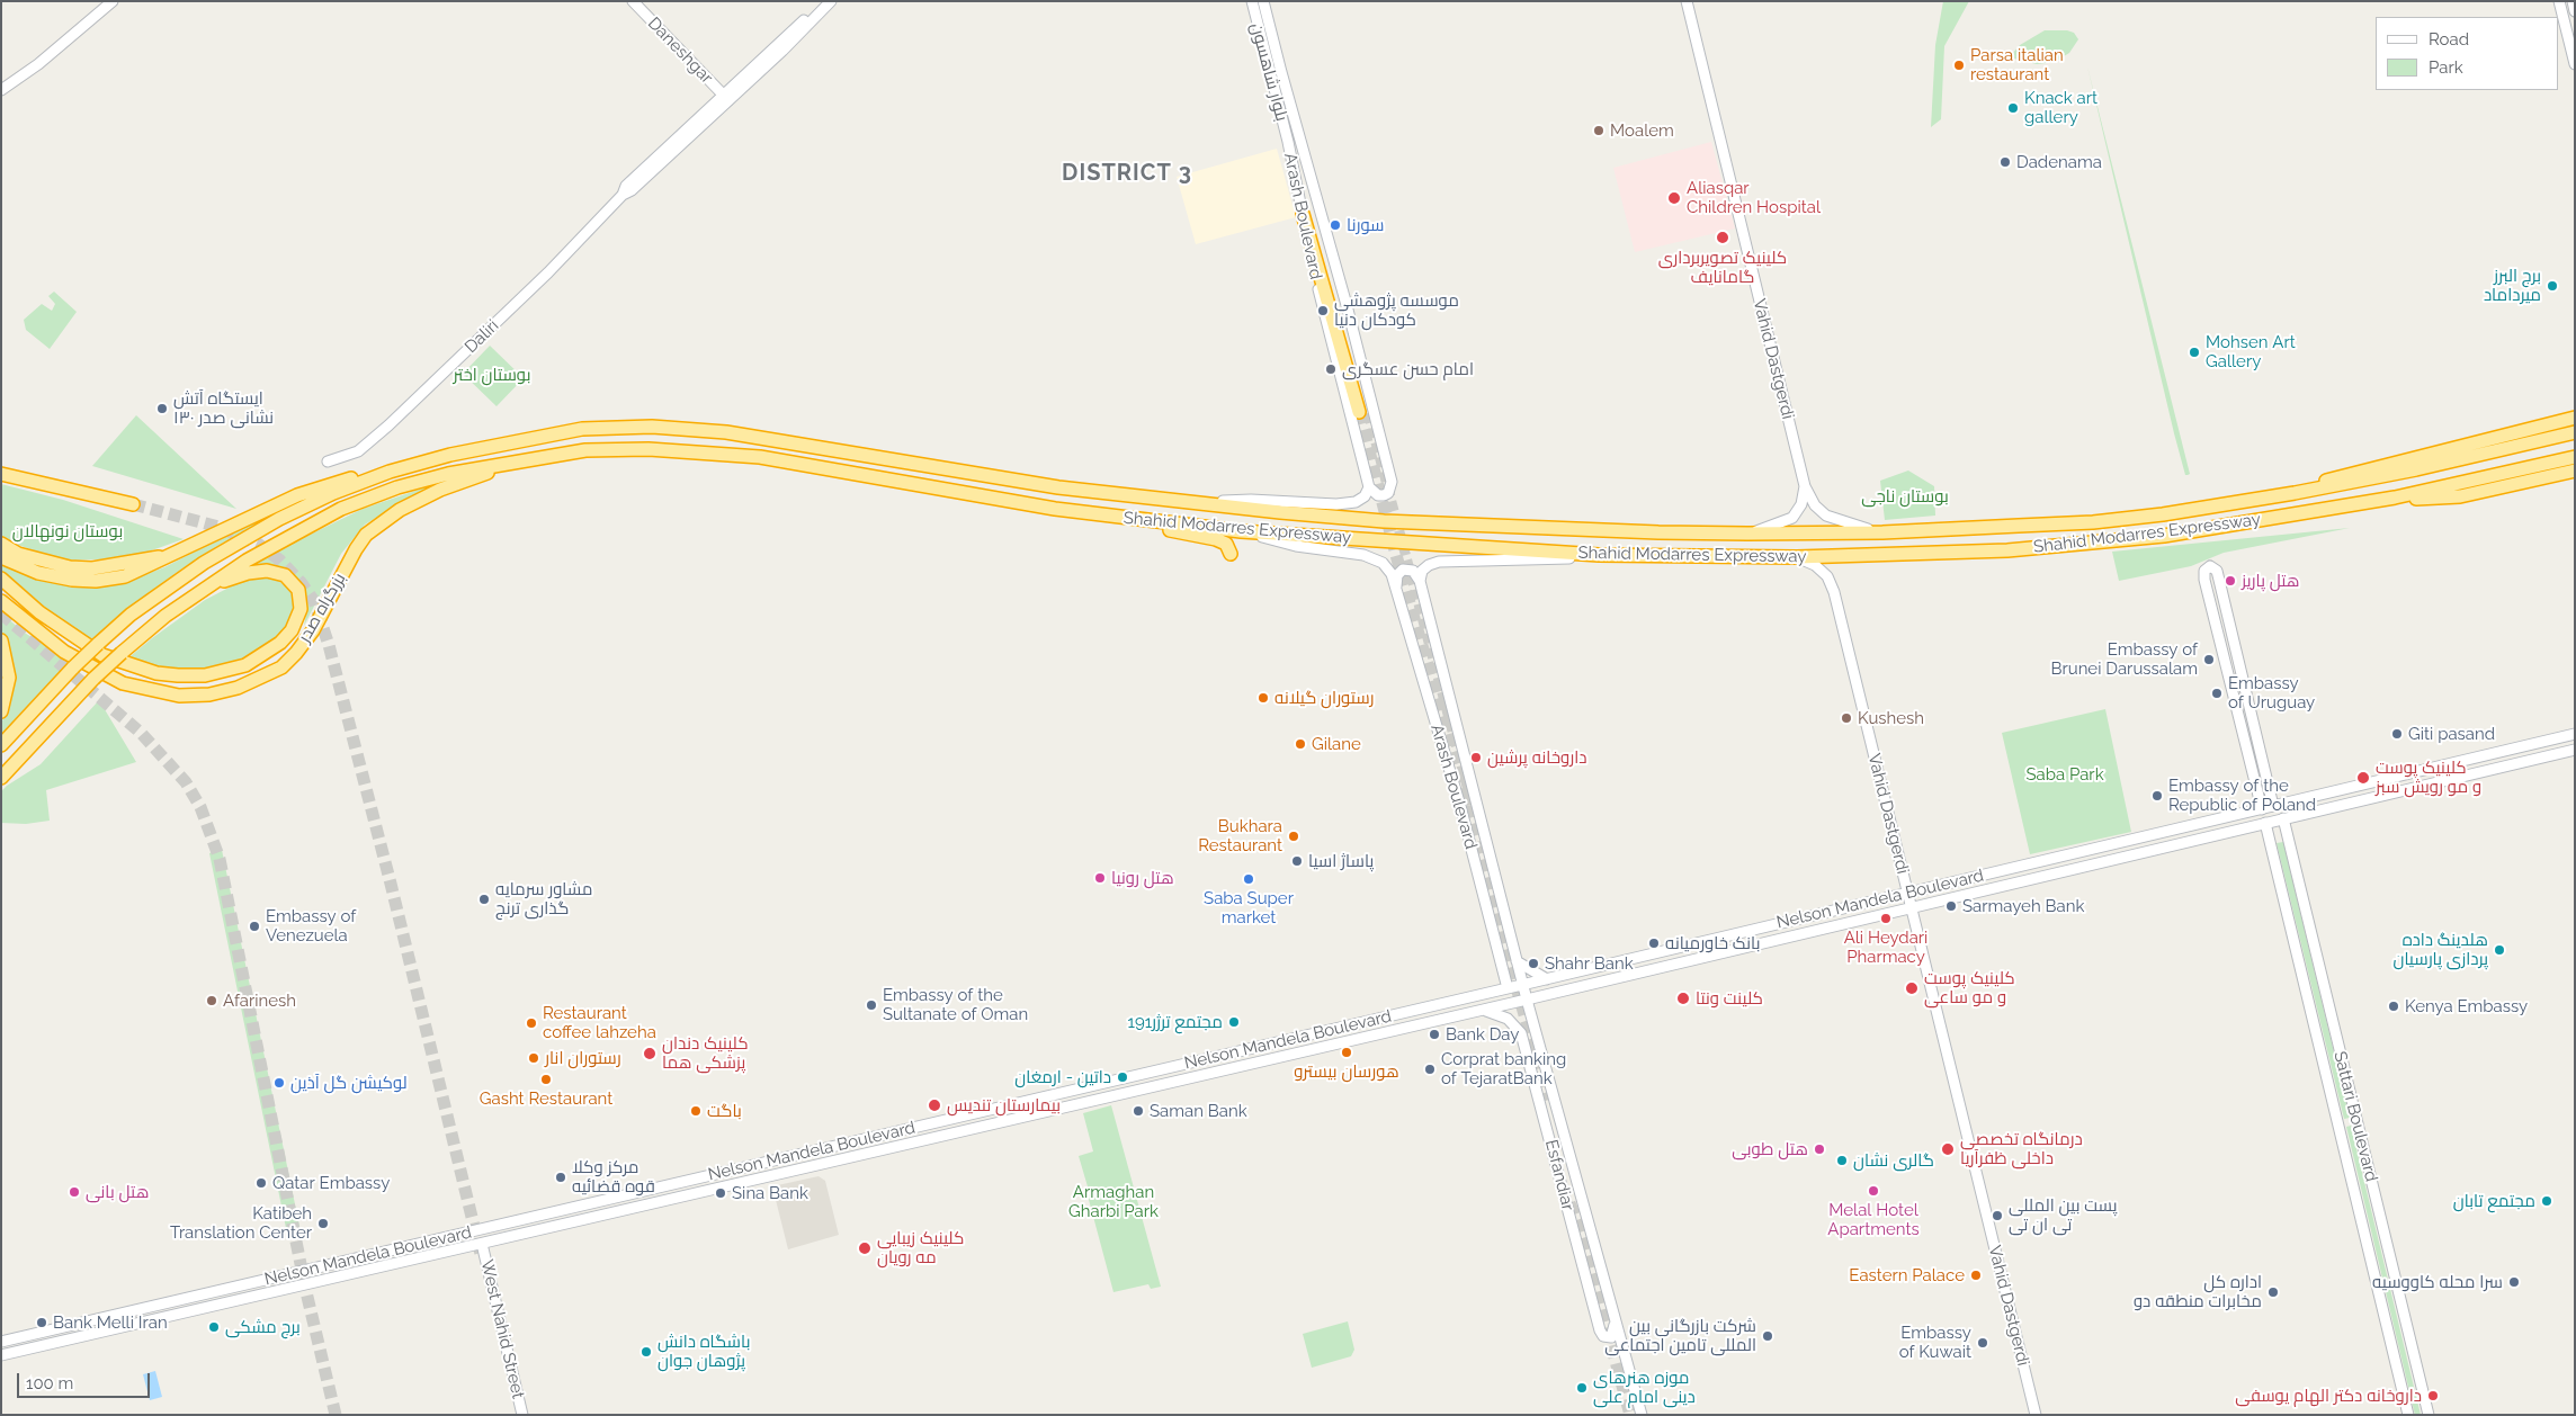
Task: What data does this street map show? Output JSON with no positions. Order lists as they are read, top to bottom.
{
  "streets": {
    "highway": ["Shahid Modarres Expressway", "بزرگراه صدر"],
    "main road": [
      "Daneshgar",
      "بلوار شاهسون",
      "Arash Boulevard",
      "Daliri",
      "Vahid Dastgerdi",
      "Nelson Mandela Boulevard",
      "Sattari Boulevard",
      "Esfandiar",
      "West Nahid Street"
    ]
  },
  "crossings": [
    ["Daneshgar", "Daliri"],
    ["بلوار شاهسون", "Arash Boulevard"],
    ["Arash Boulevard", "Shahid Modarres Expressway"],
    ["Arash Boulevard", "Nelson Mandela Boulevard"],
    ["Arash Boulevard", "Esfandiar"],
    ["Vahid Dastgerdi", "Shahid Modarres Expressway"],
    ["Vahid Dastgerdi", "Nelson Mandela Boulevard"],
    ["Shahid Modarres Expressway", "بزرگراه صدر"],
    ["Nelson Mandela Boulevard", "Sattari Boulevard"],
    ["Nelson Mandela Boulevard", "Esfandiar"],
    ["Nelson Mandela Boulevard", "West Nahid Street"]
  ],
  "districts": ["DISTRICT 3"],
  "parks": [
    "بوستان اختر",
    "بوستان ناجی",
    "بوستان نونهالان",
    "Saba Park",
    "Armaghan Gharbi Park"
  ],
  "places": [
    "Parsa italian restaurant",
    "Knack art gallery",
    "Moalem",
    "Dadenama",
    "Aliasqar Children Hospital",
    "سورنا",
    "کلینیک تصویربرداری گامانایف",
    "برج البرز میرداماد",
    "موسسه پژوهشی کودکان دنیا",
    "Mohsen Art Gallery",
    "امام حسن عسگری",
    "ایستگاه آتش نشانی صدر ۱۳۰",
    "هتل پاریز",
    "Embassy of Brunei Darussalam",
    "Embassy of Uruguay",
    "رستوران گیلانه",
    "Kushesh",
    "Giti pasand",
    "Gilane",
    "داروخانه پرشین",
    "کلینیک پوست و مو رویش سبز",
    "Embassy of the Republic of Poland",
    "Bukhara Restaurant",
    "پاساژ اسیا",
    "هتل رونیا",
    "Saba Super market",
    "مشاور سرمایه گذاری ترنج",
    "Sarmayeh Bank",
    "Ali Heydari Pharmacy",
    "Embassy of Venezuela",
    "بانک خاورمیانه",
    "هلدینگ داده پردازی پارسیان",
    "Shahr Bank",
    "کلینیک پوست و مو ساعی",
    "کلینت ونتا",
    "Afarinesh",
    "Embassy of the Sultanate of Oman",
    "Kenya Embassy",
    "مجتمع ترژر191",
    "Restaurant coffee lahzeha",
    "Bank Day",
    "هورسان بیسترو",
    "کلینیک دندان پزشکی هما",
    "رستوران انار",
    "Corprat banking of TejaratBank",
    "داتین - ارمغان",
    "Gasht Restaurant",
    "لوکیشن گل آذین",
    "بیمارستان تندیس",
    "باگت",
    "Saman Bank",
    "هتل طوبی",
    "درمانگاه تخصصی داخلی ظفرآریا",
    "گالری نشان",
    "مرکز وکلا قوه قضائیه",
    "Qatar Embassy",
    "Melal Hotel Apartments",
    "هتل بانی",
    "Sina Bank",
    "مجتمع تابان",
    "پست بین المللی تی ان تی",
    "Katibeh Translation Center",
    "کلینیک زیبایی مه رویان",
    "Eastern Palace",
    "سرا محله کاووسیه",
    "اداره کل مخابرات منطقه دو",
    "Bank Melli Iran",
    "برج مشکی",
    "شرکت بازرگانی بین المللی تامین اجتماعی",
    "Embassy of Kuwait",
    "باشگاه دانش پژوهان جوان",
    "موزه هنرهای دینی امام علی",
    "داروخانه دکتر الهام یوسفی"
  ],
  "legend": ["Road", "Park"],
  "scale_bar": "100 m"
}
